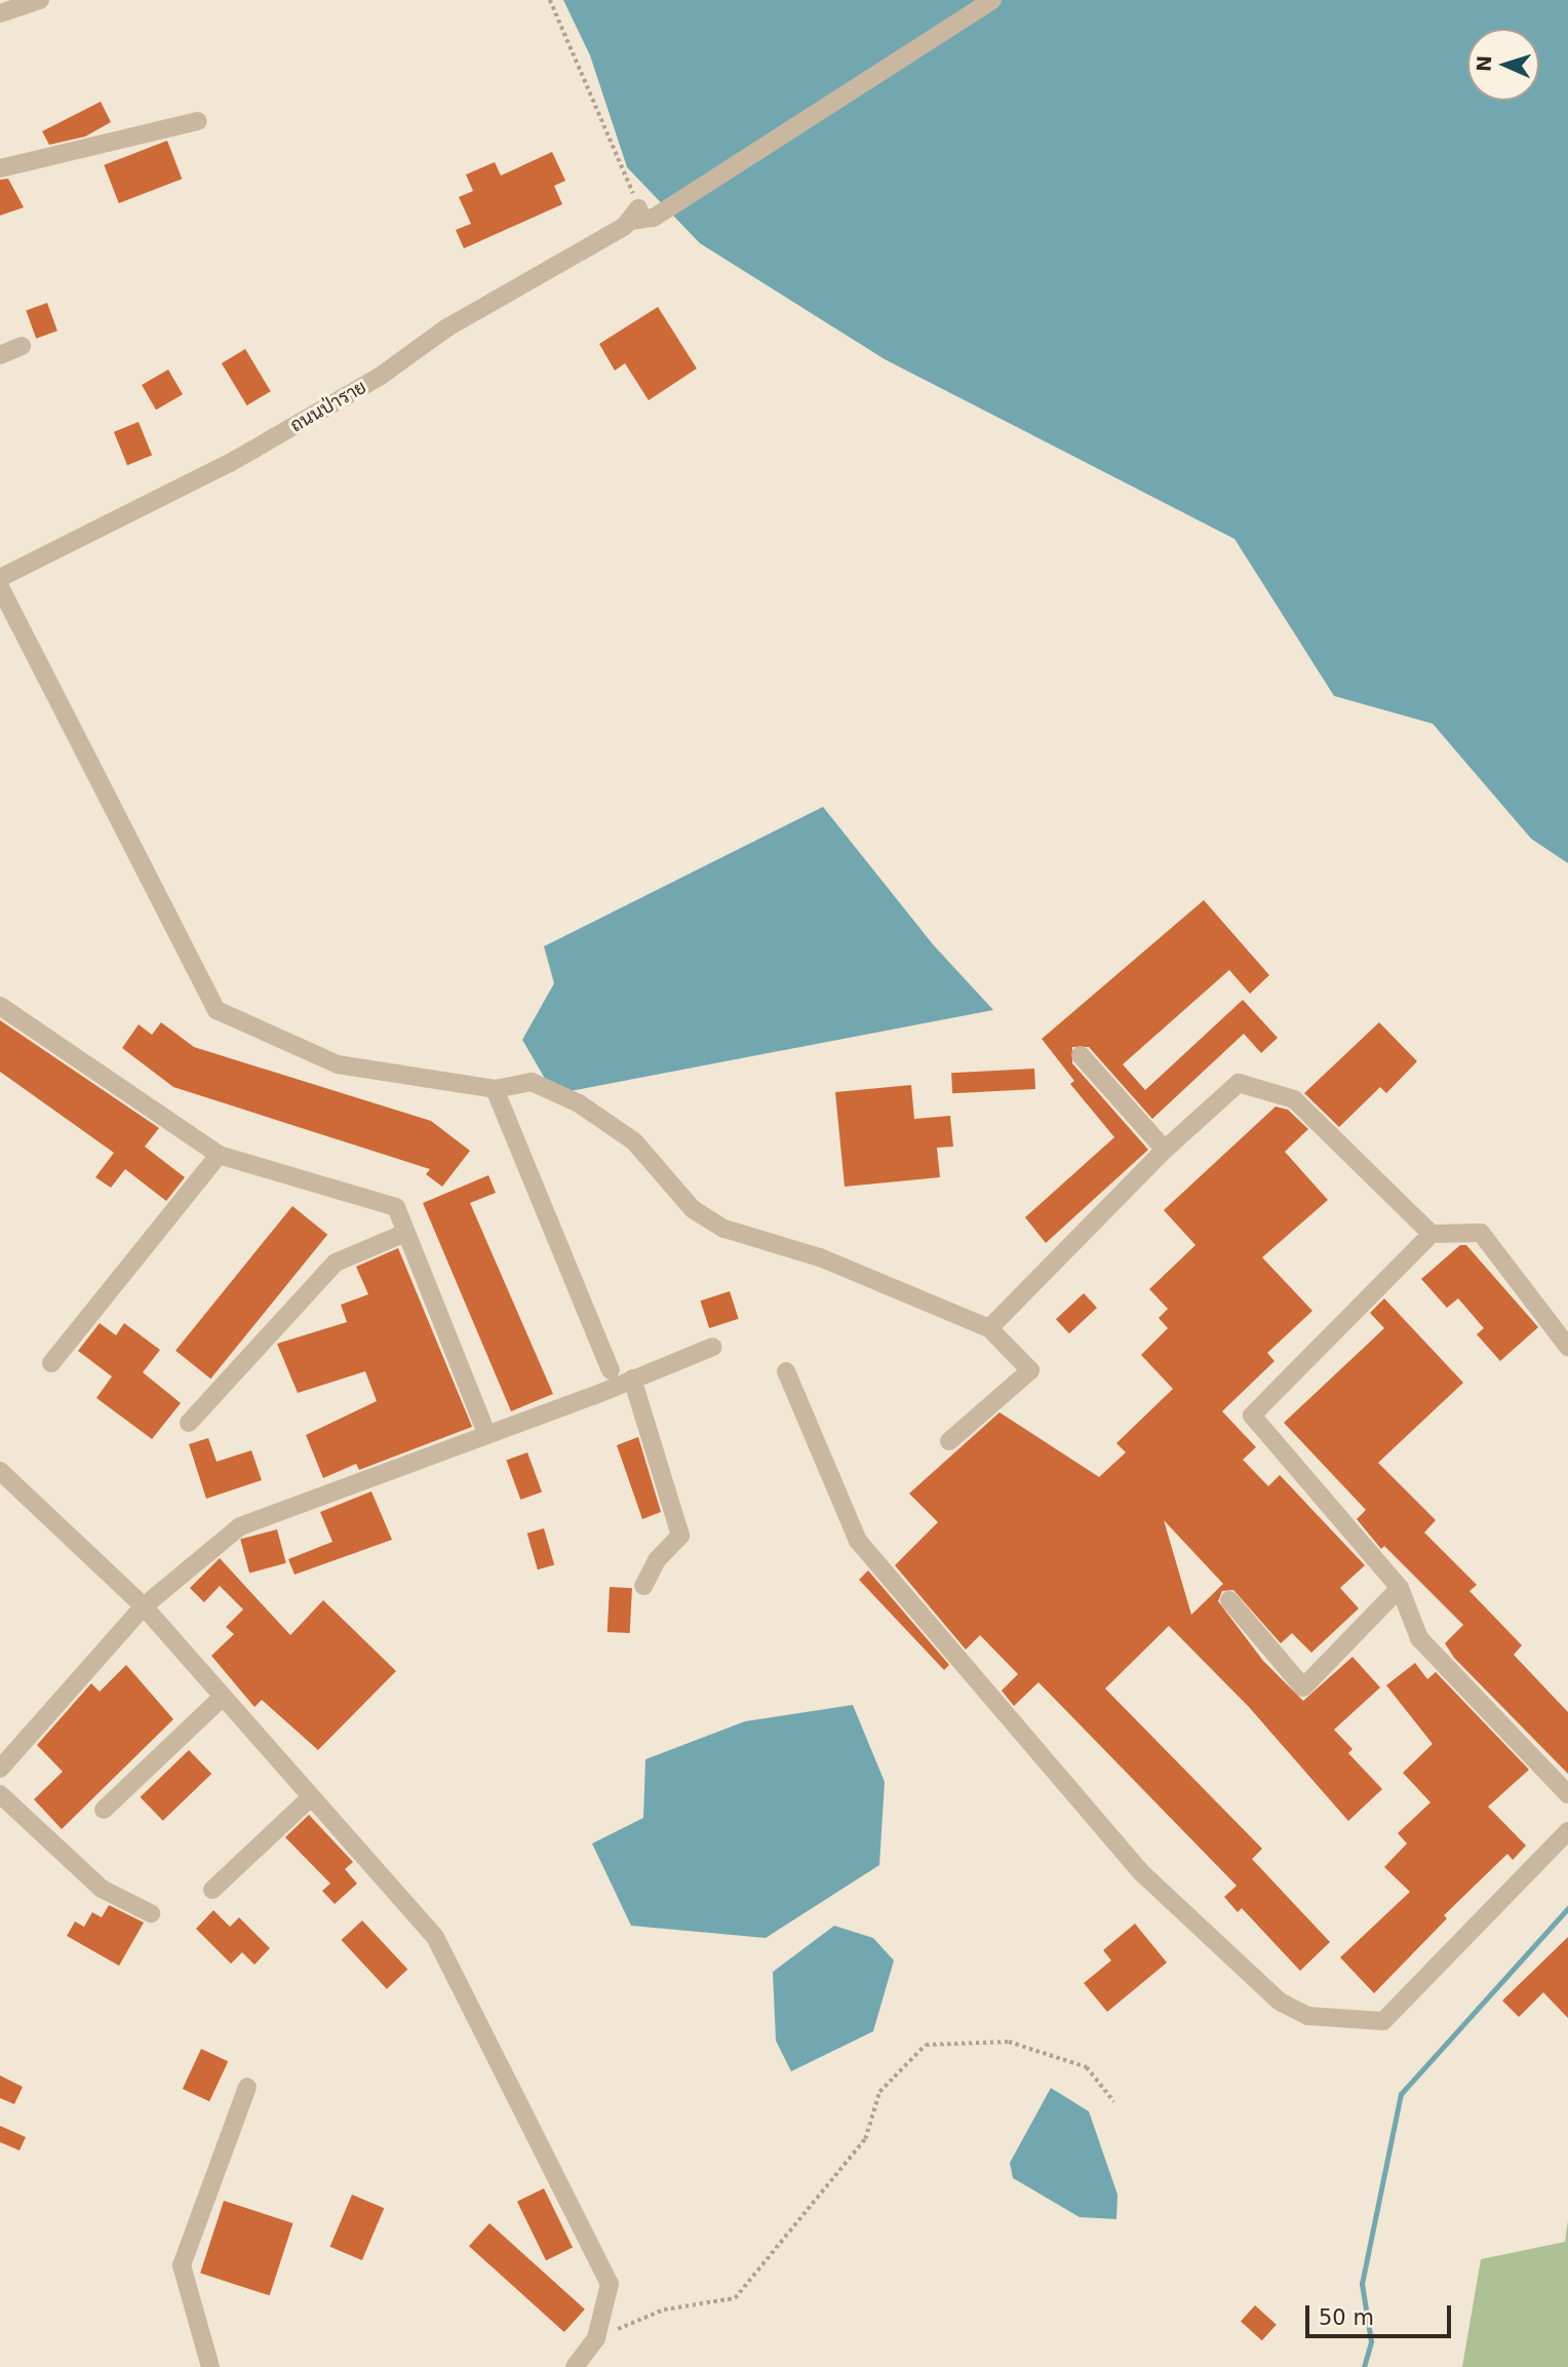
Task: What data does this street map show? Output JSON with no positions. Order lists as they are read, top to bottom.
{
  "streets": {
    "street": ["ถนนป่าราย"]
  },
  "scale_bar": "50 m",
  "north": "left"
}
